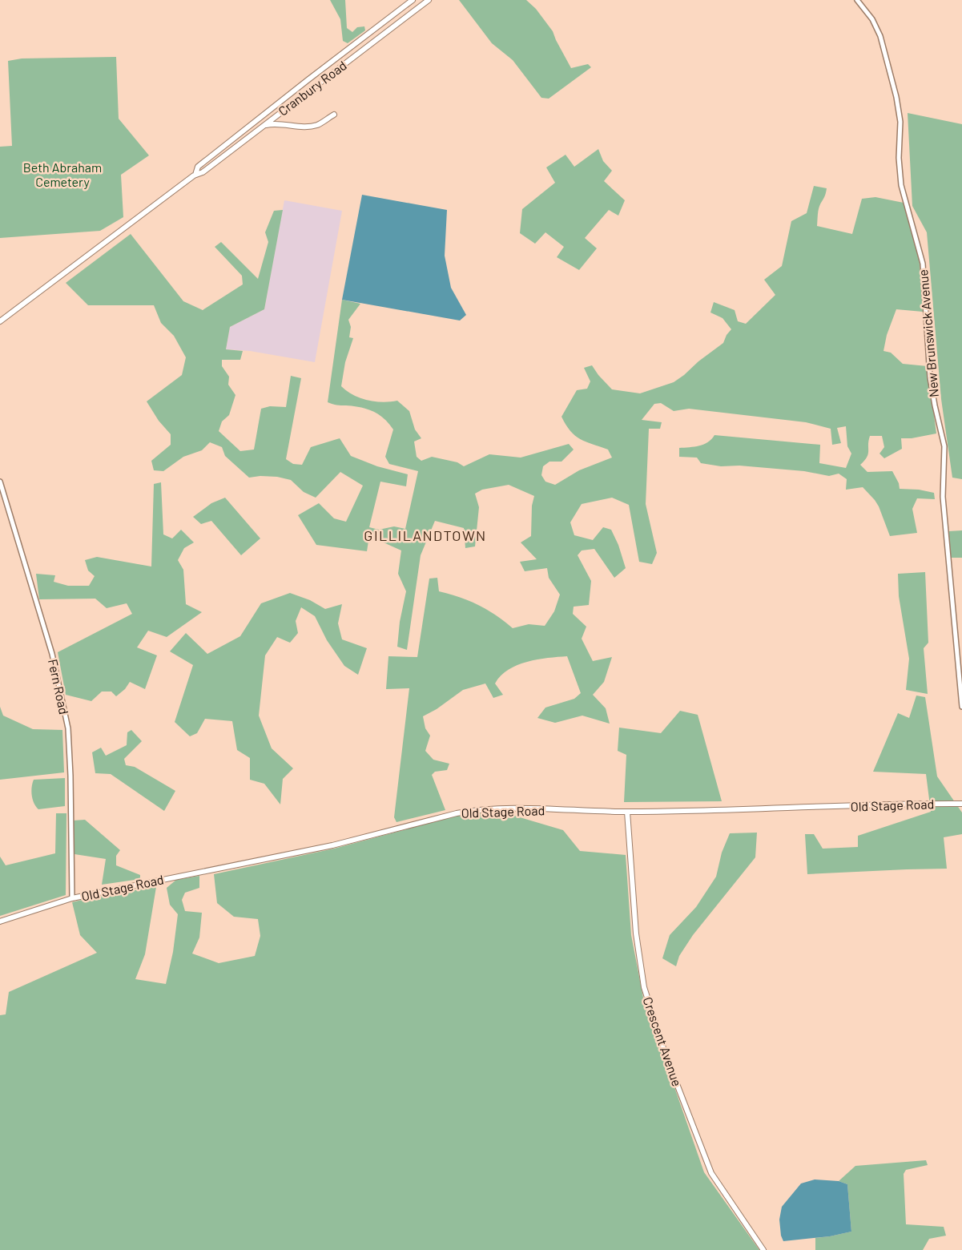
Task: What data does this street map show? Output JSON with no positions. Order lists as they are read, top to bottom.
{
  "streets": {
    "main road": ["Cranbury Road", "Old Stage Road", "Crescent Avenue"],
    "street": ["New Brunswick Avenue", "Fern Road"]
  },
  "crossings": [
    ["Fern Road", "Old Stage Road"],
    ["Old Stage Road", "Crescent Avenue"]
  ],
  "districts": ["GILLILANDTOWN"],
  "parks": ["Beth Abraham Cemetery"]
}
